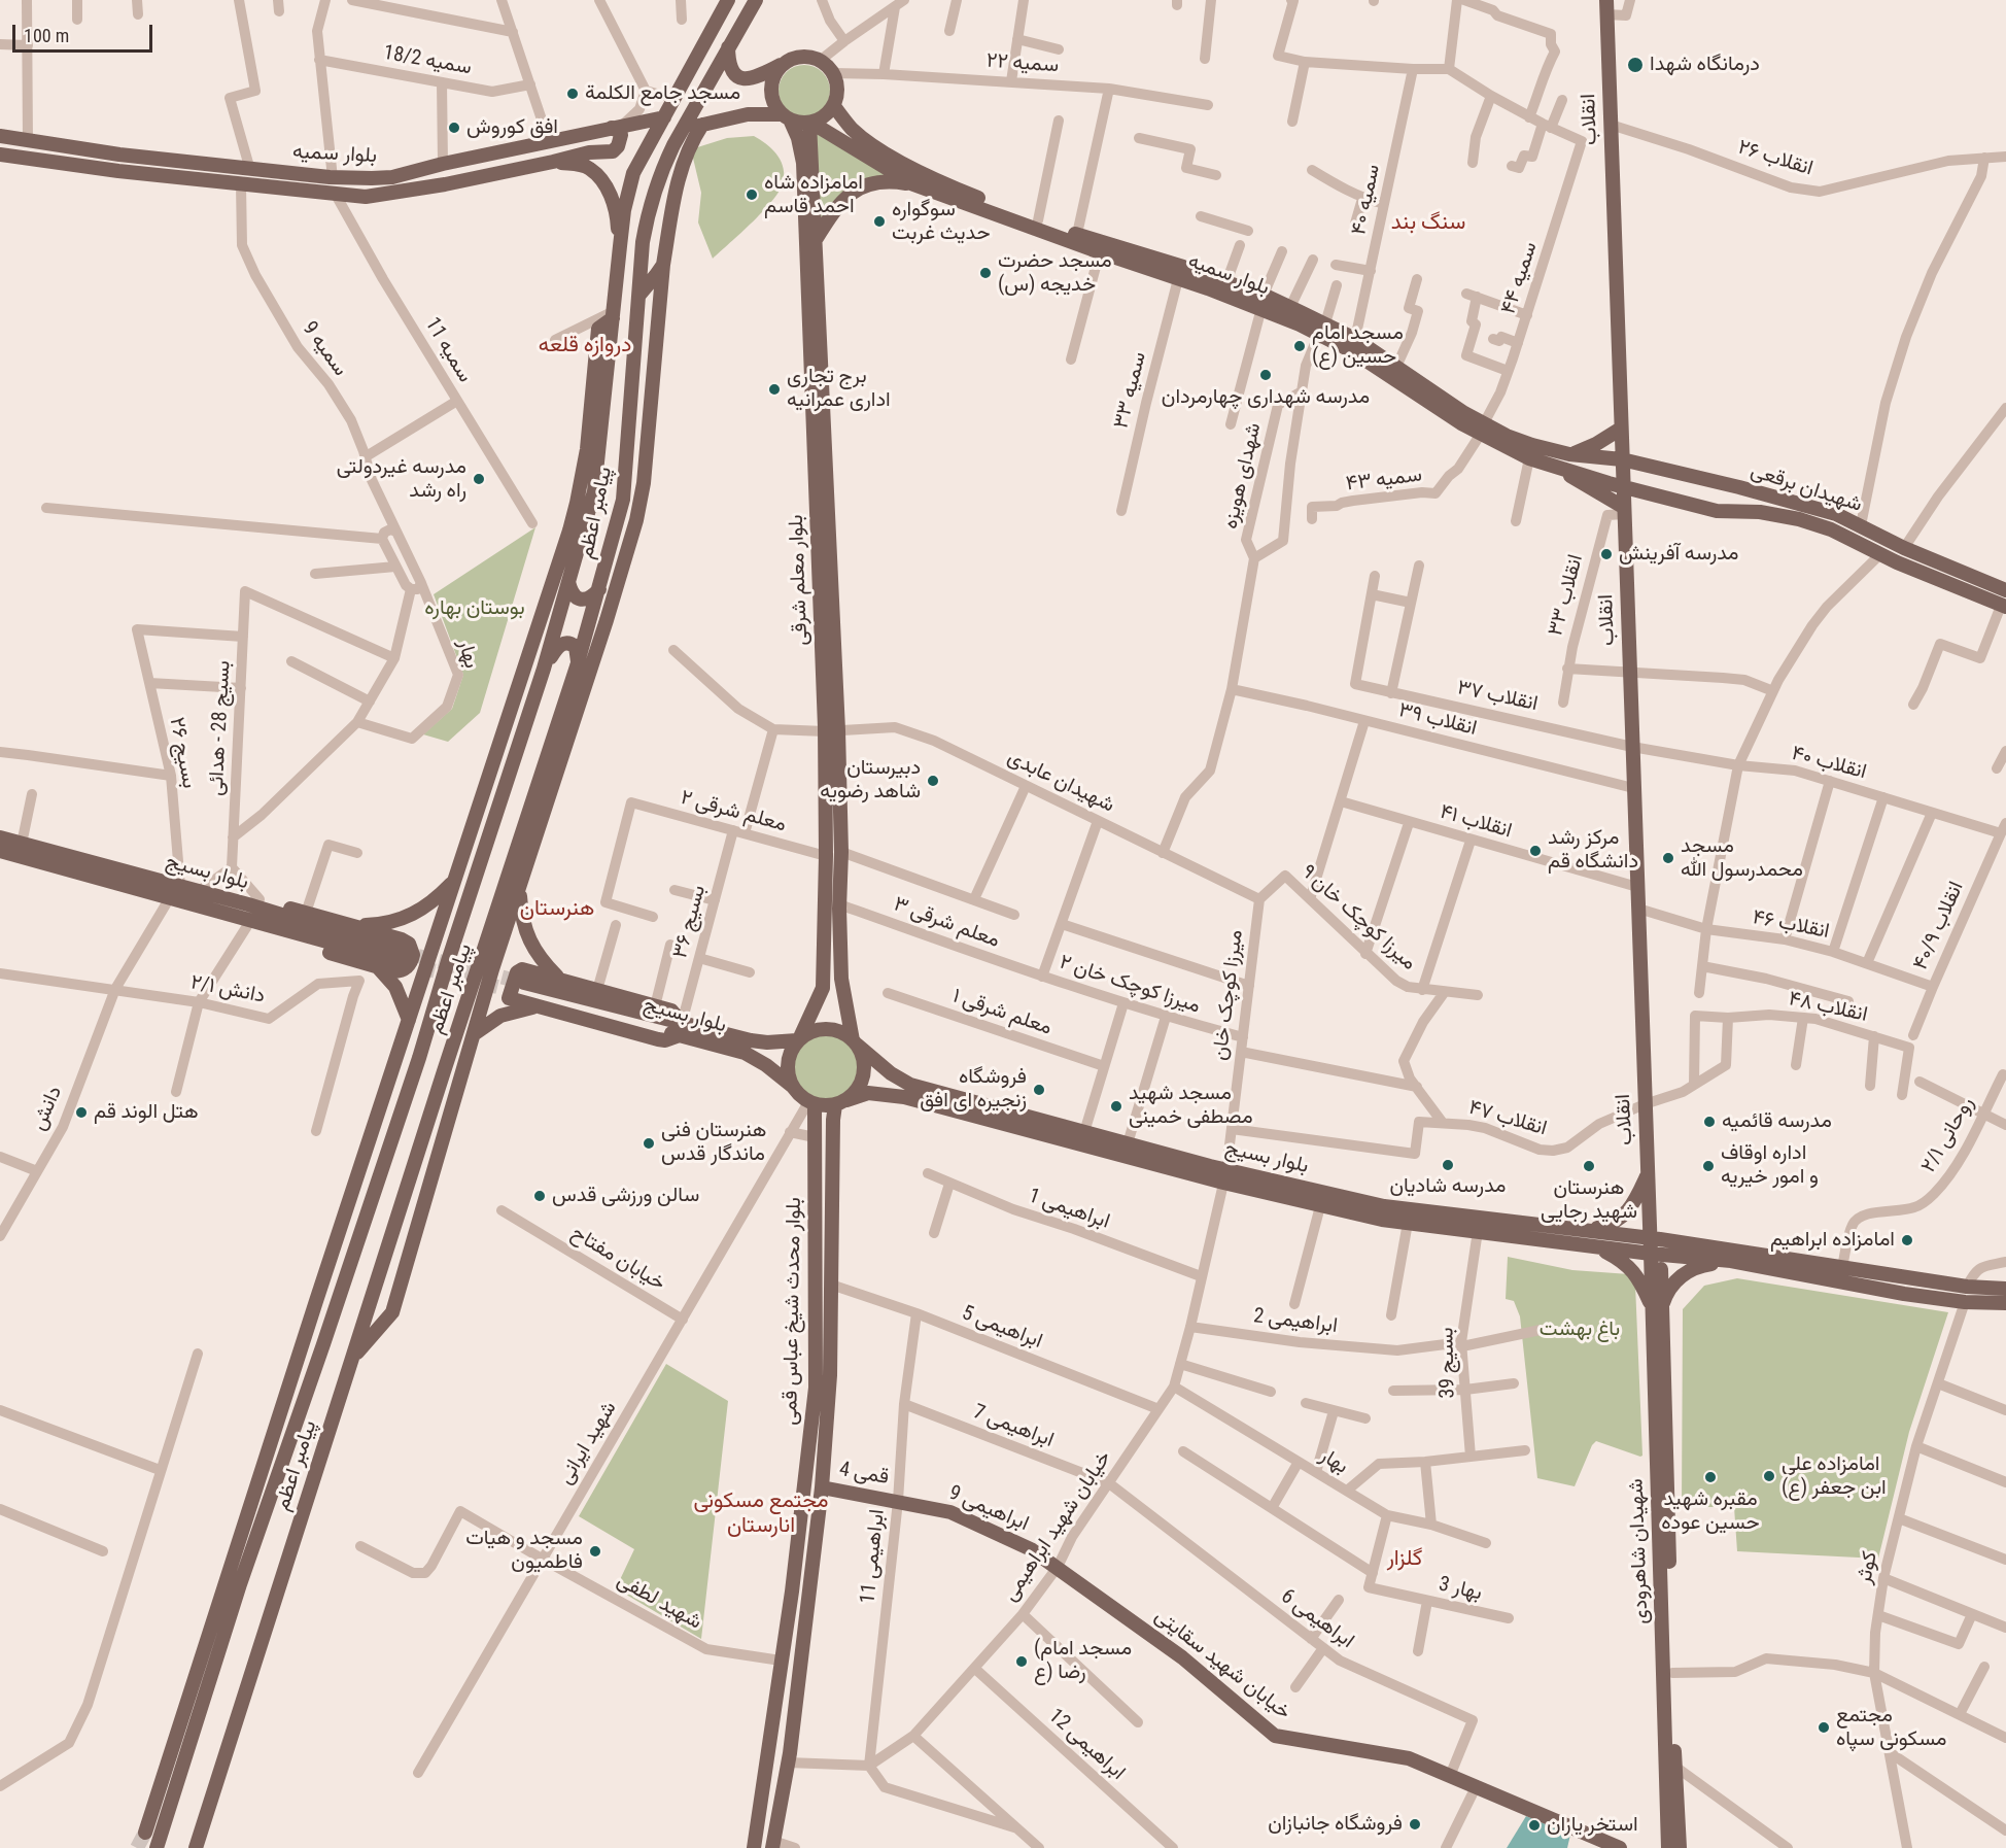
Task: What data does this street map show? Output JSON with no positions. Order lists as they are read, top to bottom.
{
  "streets": {
    "main road": [
      "انقلاب",
      "بلوار سمیه",
      "شهیدان برقعی",
      "پیامبر اعظم",
      "بلوار معلم شرقی",
      "بلوار بسیج",
      "بلوار محدث شیخ عباس قمی",
      "قمی 4",
      "ابراهیمی 9",
      "شهیدان شاهرودی",
      "خیابان شهید سقایتی"
    ],
    "street": [
      "سمیه 18/2",
      "سمیه ۲۲",
      "انقلاب ۲۶",
      "سمیه ۴۰",
      "سمیه ۴۴",
      "سمیه 9",
      "سمیه 11",
      "سمیه ۳۳",
      "شهدای هویزه",
      "سمیه ۴۳",
      "انقلاب ۳۳",
      "بهار",
      "انقلاب ۳۷",
      "انقلاب ۳۹",
      "بسیج 28 - هدائی",
      "بسیج ۲۶",
      "انقلاب ۴۰",
      "شهیدان عابدی",
      "معلم شرقی ۲",
      "انقلاب ۴۱",
      "میرزا کوچک خان ۹",
      "بسیج ۳۶",
      "معلم شرقی ۳",
      "انقلاب ۴۶",
      "انقلاب ۴۰/۹",
      "میرزا کوچک خان ۲",
      "دانش ۲/۱",
      "میرزا کوچک خان",
      "انقلاب ۴۸",
      "معلم شرقی ۱",
      "دانش",
      "انقلاب ۴۷",
      "روحانی ۲/۱",
      "ابراهیمی 1",
      "خیابان مفتاح",
      "ابراهیمی 2",
      "ابراهیمی 5",
      "بسیج 39",
      "ابراهیمی 7",
      "شهید ایرانی",
      "خیابان شهید ابراهیمی",
      "ابراهیمی 11",
      "کوثر",
      "بهار 3",
      "شهید لطفی",
      "ابراهیمی 6",
      "ابراهیمی 12"
    ]
  },
  "crossings": [
    ["سمیه ۲۲", "بلوار سمیه"],
    ["سمیه ۲۲", "بلوار معلم شرقی"],
    ["انقلاب", "بلوار سمیه"],
    ["انقلاب", "انقلاب ۲۶"],
    ["انقلاب", "شهیدان برقعی"],
    ["انقلاب", "انقلاب ۳۳"],
    ["انقلاب", "انقلاب ۳۷"],
    ["انقلاب", "انقلاب ۳۹"],
    ["انقلاب", "انقلاب ۴۰"],
    ["انقلاب", "انقلاب ۴۱"],
    ["انقلاب", "بلوار بسیج"],
    ["انقلاب", "انقلاب ۴۶"],
    ["انقلاب", "انقلاب ۴۷"],
    ["انقلاب", "شهیدان شاهرودی"],
    ["بلوار سمیه", "سمیه ۴۰"],
    ["بلوار سمیه", "سمیه ۴۴"],
    ["بلوار سمیه", "سمیه 9"],
    ["بلوار سمیه", "سمیه 11"],
    ["بلوار سمیه", "سمیه ۳۳"],
    ["بلوار سمیه", "سمیه ۴۳"],
    ["بلوار سمیه", "شهیدان برقعی"],
    ["بلوار سمیه", "پیامبر اعظم"],
    ["بلوار سمیه", "بلوار معلم شرقی"],
    ["سمیه ۴۴", "سمیه ۴۳"],
    ["سمیه 9", "بهار"],
    ["شهدای هویزه", "انقلاب ۳۹"],
    ["شهدای هویزه", "شهیدان عابدی"],
    ["بلوار معلم شرقی", "شهیدان عابدی"],
    ["بلوار معلم شرقی", "معلم شرقی ۲"],
    ["بلوار معلم شرقی", "بلوار بسیج"],
    ["بلوار معلم شرقی", "معلم شرقی ۳"],
    ["بلوار معلم شرقی", "بلوار محدث شیخ عباس قمی"],
    ["بلوار معلم شرقی", "شهید ایرانی"],
    ["بهار", "خیابان شهید ابراهیمی"],
    ["انقلاب ۳۷", "انقلاب ۴۰"],
    ["بسیج 28 - هدائی", "بسیج ۲۶"],
    ["بسیج ۲۶", "بلوار بسیج"],
    ["انقلاب ۴۰", "انقلاب ۴۰/۹"],
    ["شهیدان عابدی", "میرزا کوچک خان ۹"],
    ["شهیدان عابدی", "بسیج ۳۶"],
    ["شهیدان عابدی", "میرزا کوچک خان"],
    ["معلم شرقی ۲", "بسیج ۳۶"],
    ["بلوار بسیج", "بسیج ۳۶"],
    ["بلوار بسیج", "میرزا کوچک خان"],
    ["بلوار بسیج", "دانش"],
    ["بلوار بسیج", "روحانی ۲/۱"],
    ["بلوار بسیج", "بلوار محدث شیخ عباس قمی"],
    ["بلوار بسیج", "بسیج 39"],
    ["بلوار بسیج", "شهید ایرانی"],
    ["بلوار بسیج", "خیابان شهید ابراهیمی"],
    ["بلوار بسیج", "شهیدان شاهرودی"],
    ["میرزا کوچک خان ۹", "میرزا کوچک خان"],
    ["معلم شرقی ۳", "میرزا کوچک خان ۲"],
    ["انقلاب ۴۶", "انقلاب ۴۰/۹"],
    ["میرزا کوچک خان ۲", "میرزا کوچک خان"],
    ["دانش ۲/۱", "دانش"],
    ["میرزا کوچک خان", "انقلاب ۴۷"],
    ["میرزا کوچک خان", "خیابان شهید ابراهیمی"],
    ["ابراهیمی 1", "خیابان شهید ابراهیمی"],
    ["خیابان مفتاح", "شهید ایرانی"],
    ["بلوار محدث شیخ عباس قمی", "شهید ایرانی"],
    ["بلوار محدث شیخ عباس قمی", "شهید لطفی"],
    ["ابراهیمی 2", "بسیج 39"],
    ["ابراهیمی 2", "خیابان شهید ابراهیمی"],
    ["ابراهیمی 5", "خیابان شهید ابراهیمی"],
    ["ابراهیمی 5", "ابراهیمی 11"],
    ["ابراهیمی 7", "خیابان شهید ابراهیمی"],
    ["ابراهیمی 7", "ابراهیمی 11"],
    ["ابراهیمی 7", "ابراهیمی 6"],
    ["شهید ایرانی", "شهید لطفی"],
    ["قمی 4", "ابراهیمی 9"],
    ["قمی 4", "ابراهیمی 11"],
    ["ابراهیمی 9", "خیابان شهید ابراهیمی"],
    ["ابراهیمی 9", "ابراهیمی 11"],
    ["ابراهیمی 9", "خیابان شهید سقایتی"],
    ["خیابان شهید ابراهیمی", "ابراهیمی 11"],
    ["خیابان شهید ابراهیمی", "ابراهیمی 6"],
    ["خیابان شهید ابراهیمی", "خیابان شهید سقایتی"],
    ["خیابان شهید ابراهیمی", "ابراهیمی 12"],
    ["ابراهیمی 6", "خیابان شهید سقایتی"]
  ],
  "districts": [
    "سنگ بند",
    "دروازه قلعه",
    "هنرستان",
    "مجتمع مسکونی انارستان",
    "گلزار"
  ],
  "parks": ["بوستان بهاره", "باغ بهشت"],
  "places": [
    "درمانگاه شهدا",
    "مسجد جامع الکلمة",
    "افق کوروش",
    "امامزاده شاه احمد قاسم",
    "سوگواره حدیث غربت",
    "مسجد حضرت خدیجه (س)",
    "مسجد امام حسین (ع)",
    "مدرسه شهداری چهارمردان",
    "برج تجاری اداری عمرانیه",
    "مدرسه غیردولتی راه رشد",
    "مدرسه آفرینش",
    "دبیرستان شاهد رضویه",
    "مرکز رشد دانشگاه قم",
    "مسجد محمدرسول الله",
    "فروشگاه زنجیره ای افق",
    "مسجد شهید مصطفی خمینی",
    "هتل الوند قم",
    "مدرسه قائمیه",
    "هنرستان فنی ماندگار قدس",
    "مدرسه شادیان",
    "هنرستان شهید رجایی",
    "اداره اوقاف و امور خیریه",
    "سالن ورزشی قدس",
    "امامزاده ابراهیم",
    "امامزاده علی‌ ابن جعفر (ع)",
    "مقبره شهید حسین عوده",
    "مسجد و هیات فاطمیون",
    "(مسجد امام رضا (ع",
    "مجتمع مسکونی سپاه",
    "فروشگاه جانبازان",
    "استخر یاران"
  ],
  "scale_bar": "100 m"
}
